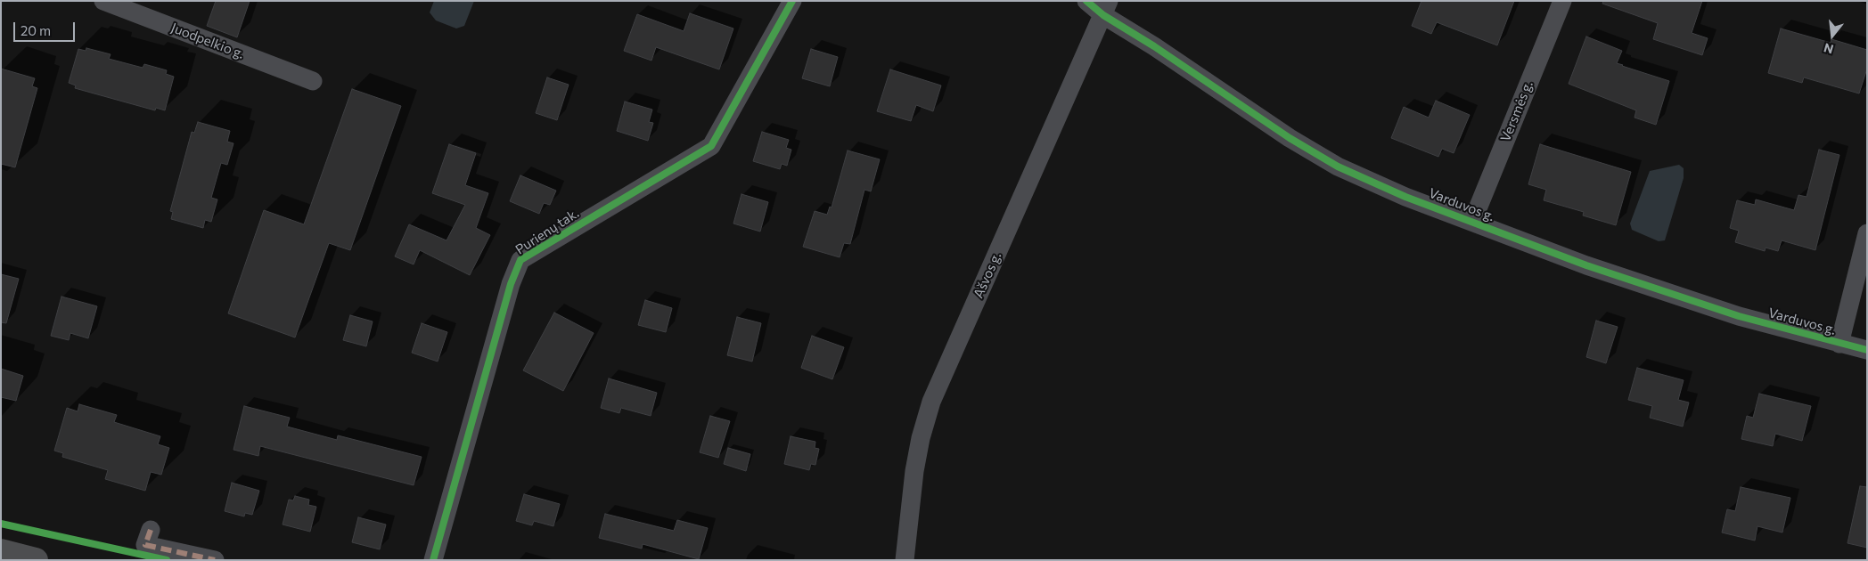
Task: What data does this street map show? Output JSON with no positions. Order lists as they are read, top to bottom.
{
  "streets": {
    "street": [
      "Juodpelkio g.",
      "Versmės g.",
      "Varduvos g.",
      "Purienų tak.",
      "Ašvos g."
    ]
  },
  "crossings": [
    ["Versmės g.", "Varduvos g."],
    ["Varduvos g.", "Ašvos g."]
  ],
  "scale_bar": "20 m",
  "north": "bottom"
}
